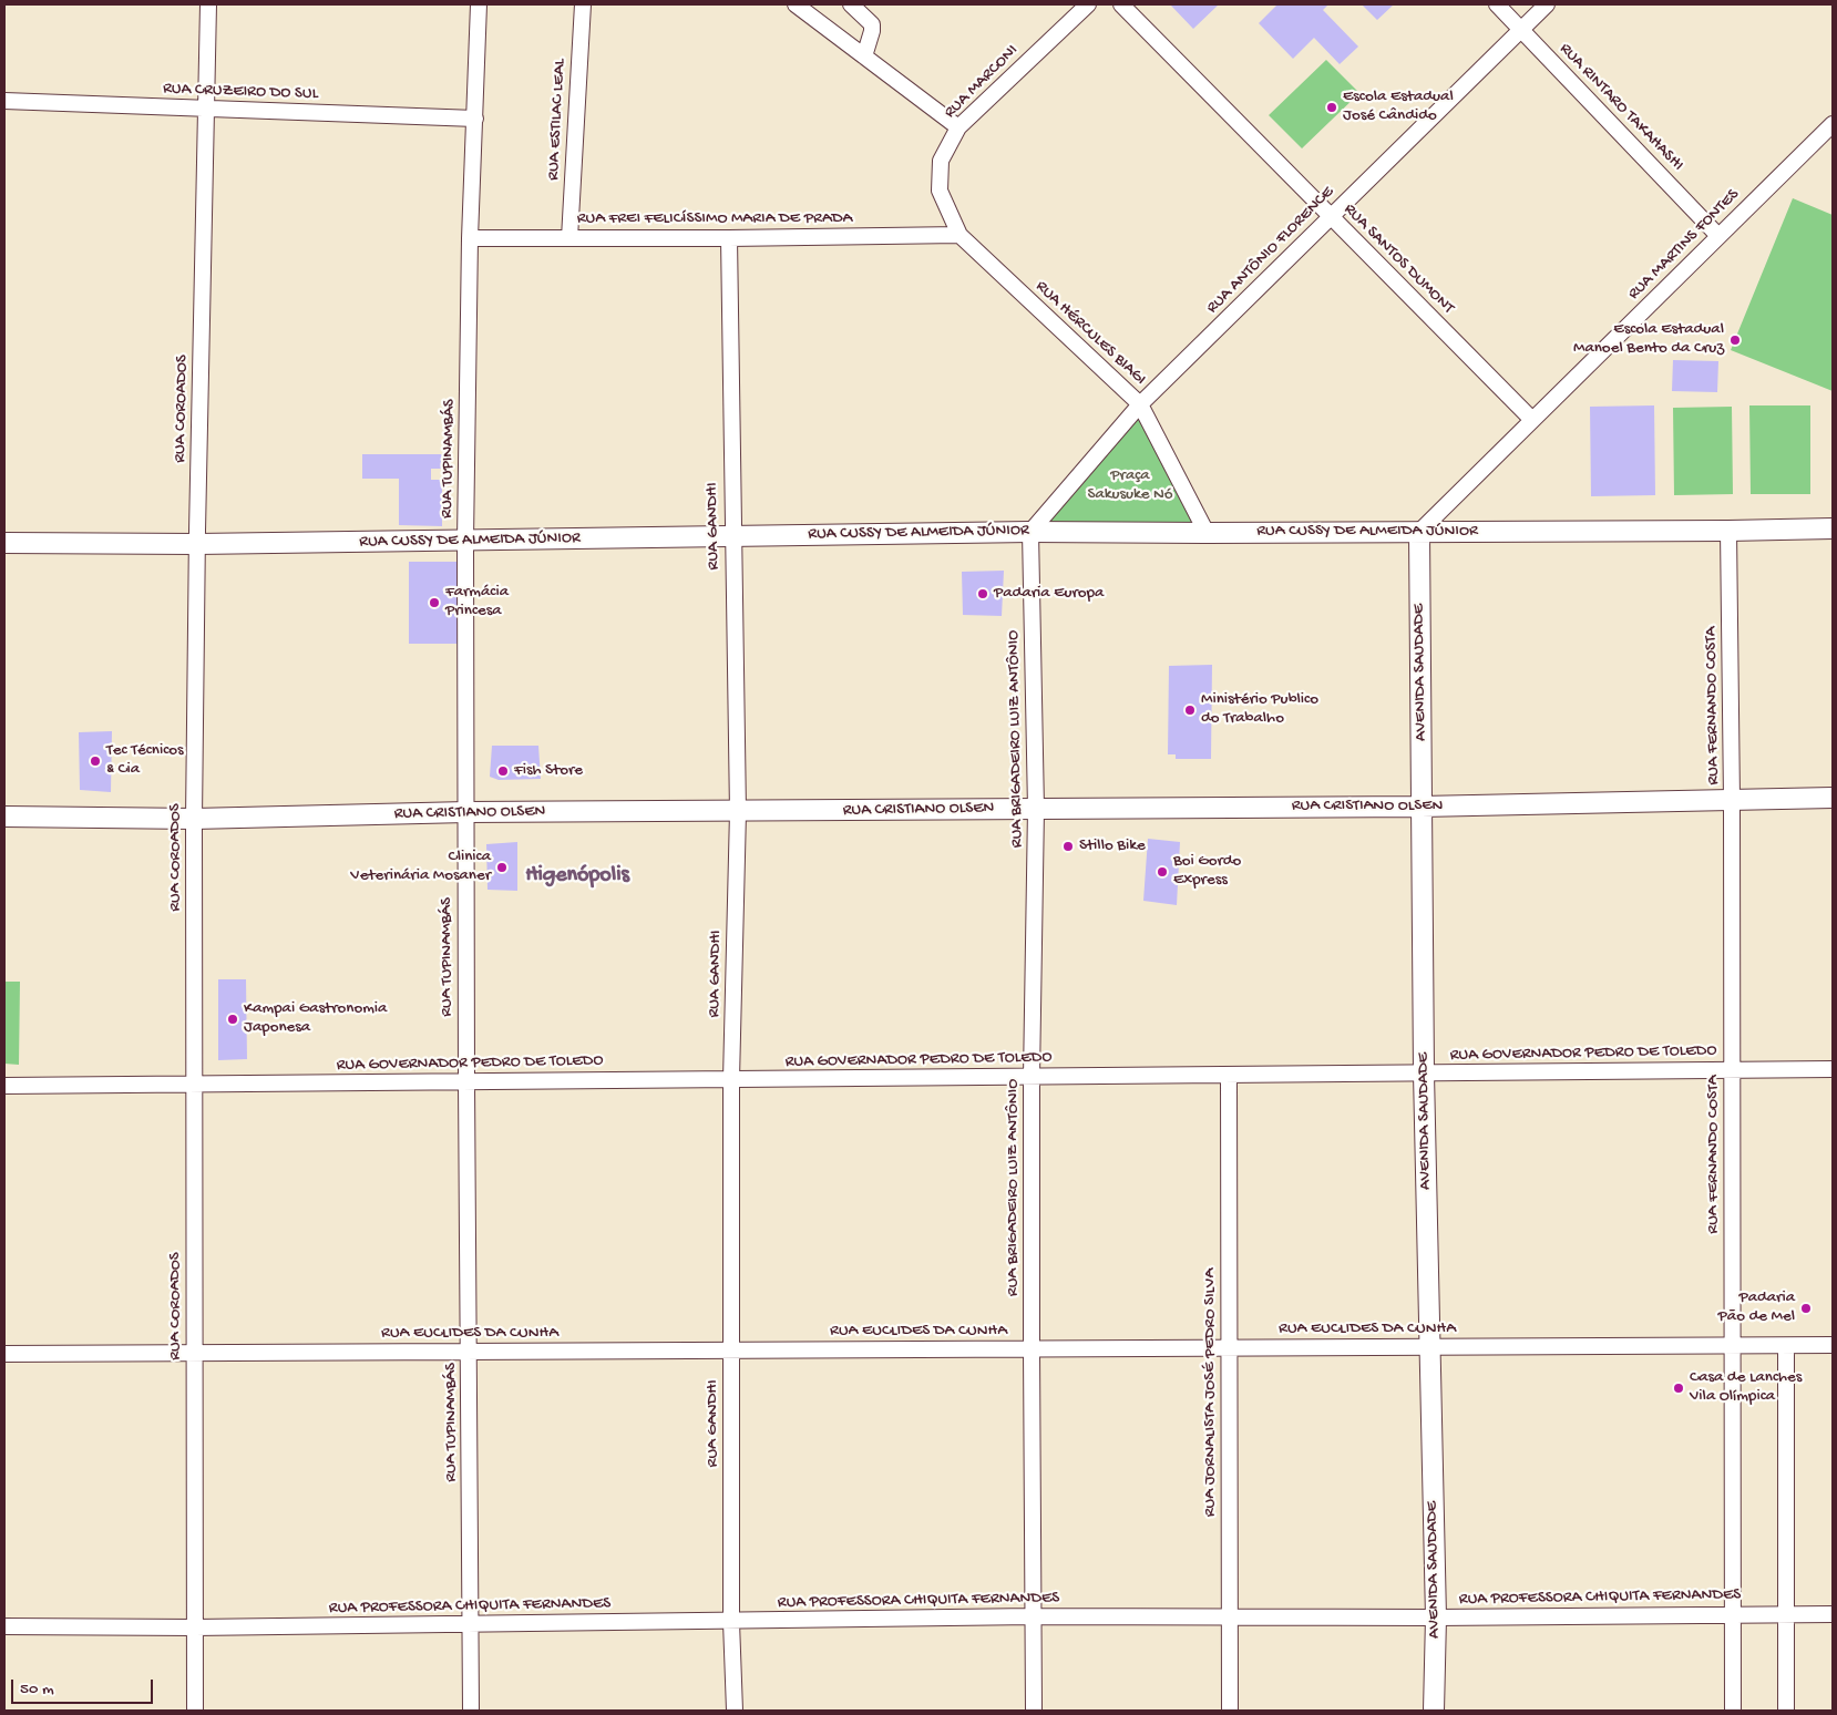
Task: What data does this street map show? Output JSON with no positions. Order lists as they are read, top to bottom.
{
  "streets": {
    "street": [
      "RUA MARCONI",
      "RUA CRUZEIRO DO SUL",
      "RUA RINTARO TAKAHASHI",
      "RUA ESTILAC LEAL",
      "RUA FREI FELICÍSSIMO MARIA DE PRADA",
      "RUA MARTINS FONTES",
      "RUA ANTÔNIO FLORENCE",
      "RUA SANTOS DUMONT",
      "RUA HÉRCULES BIAGI",
      "RUA COROADOS",
      "RUA TUPINAMBÁS",
      "RUA GANDHI",
      "RUA CUSSY DE ALMEIDA JÚNIOR",
      "AVENIDA SAUDADE",
      "RUA FERNANDO COSTA",
      "RUA BRIGADEIRO LUIZ ANTÔNIO",
      "RUA CRISTIANO OLSEN",
      "RUA GOVERNADOR PEDRO DE TOLEDO",
      "RUA EUCLIDES DA CUNHA",
      "RUA JORNALISTA JOSÉ PEDRO SILVA",
      "RUA PROFESSORA CHIQUITA FERNANDES"
    ]
  },
  "crossings": [
    ["RUA MARCONI", "RUA FREI FELICÍSSIMO MARIA DE PRADA"],
    ["RUA MARCONI", "RUA HÉRCULES BIAGI"],
    ["RUA CRUZEIRO DO SUL", "RUA COROADOS"],
    ["RUA CRUZEIRO DO SUL", "RUA TUPINAMBÁS"],
    ["RUA RINTARO TAKAHASHI", "RUA MARTINS FONTES"],
    ["RUA RINTARO TAKAHASHI", "RUA ANTÔNIO FLORENCE"],
    ["RUA ESTILAC LEAL", "RUA FREI FELICÍSSIMO MARIA DE PRADA"],
    ["RUA FREI FELICÍSSIMO MARIA DE PRADA", "RUA HÉRCULES BIAGI"],
    ["RUA FREI FELICÍSSIMO MARIA DE PRADA", "RUA TUPINAMBÁS"],
    ["RUA FREI FELICÍSSIMO MARIA DE PRADA", "RUA GANDHI"],
    ["RUA MARTINS FONTES", "RUA SANTOS DUMONT"],
    ["RUA MARTINS FONTES", "RUA CUSSY DE ALMEIDA JÚNIOR"],
    ["RUA MARTINS FONTES", "AVENIDA SAUDADE"],
    ["RUA ANTÔNIO FLORENCE", "RUA SANTOS DUMONT"],
    ["RUA ANTÔNIO FLORENCE", "RUA HÉRCULES BIAGI"],
    ["RUA ANTÔNIO FLORENCE", "RUA CUSSY DE ALMEIDA JÚNIOR"],
    ["RUA ANTÔNIO FLORENCE", "RUA BRIGADEIRO LUIZ ANTÔNIO"],
    ["RUA HÉRCULES BIAGI", "RUA CUSSY DE ALMEIDA JÚNIOR"],
    ["RUA COROADOS", "RUA CUSSY DE ALMEIDA JÚNIOR"],
    ["RUA COROADOS", "RUA CRISTIANO OLSEN"],
    ["RUA COROADOS", "RUA GOVERNADOR PEDRO DE TOLEDO"],
    ["RUA COROADOS", "RUA EUCLIDES DA CUNHA"],
    ["RUA COROADOS", "RUA PROFESSORA CHIQUITA FERNANDES"],
    ["RUA TUPINAMBÁS", "RUA CUSSY DE ALMEIDA JÚNIOR"],
    ["RUA TUPINAMBÁS", "RUA CRISTIANO OLSEN"],
    ["RUA TUPINAMBÁS", "RUA GOVERNADOR PEDRO DE TOLEDO"],
    ["RUA TUPINAMBÁS", "RUA EUCLIDES DA CUNHA"],
    ["RUA TUPINAMBÁS", "RUA PROFESSORA CHIQUITA FERNANDES"],
    ["RUA GANDHI", "RUA CUSSY DE ALMEIDA JÚNIOR"],
    ["RUA GANDHI", "RUA CRISTIANO OLSEN"],
    ["RUA GANDHI", "RUA GOVERNADOR PEDRO DE TOLEDO"],
    ["RUA GANDHI", "RUA EUCLIDES DA CUNHA"],
    ["RUA GANDHI", "RUA PROFESSORA CHIQUITA FERNANDES"],
    ["RUA CUSSY DE ALMEIDA JÚNIOR", "AVENIDA SAUDADE"],
    ["RUA CUSSY DE ALMEIDA JÚNIOR", "RUA FERNANDO COSTA"],
    ["RUA CUSSY DE ALMEIDA JÚNIOR", "RUA BRIGADEIRO LUIZ ANTÔNIO"],
    ["AVENIDA SAUDADE", "RUA CRISTIANO OLSEN"],
    ["AVENIDA SAUDADE", "RUA GOVERNADOR PEDRO DE TOLEDO"],
    ["AVENIDA SAUDADE", "RUA EUCLIDES DA CUNHA"],
    ["AVENIDA SAUDADE", "RUA PROFESSORA CHIQUITA FERNANDES"],
    ["RUA FERNANDO COSTA", "RUA CRISTIANO OLSEN"],
    ["RUA FERNANDO COSTA", "RUA GOVERNADOR PEDRO DE TOLEDO"],
    ["RUA FERNANDO COSTA", "RUA EUCLIDES DA CUNHA"],
    ["RUA FERNANDO COSTA", "RUA PROFESSORA CHIQUITA FERNANDES"],
    ["RUA BRIGADEIRO LUIZ ANTÔNIO", "RUA CRISTIANO OLSEN"],
    ["RUA BRIGADEIRO LUIZ ANTÔNIO", "RUA GOVERNADOR PEDRO DE TOLEDO"],
    ["RUA BRIGADEIRO LUIZ ANTÔNIO", "RUA EUCLIDES DA CUNHA"],
    ["RUA BRIGADEIRO LUIZ ANTÔNIO", "RUA PROFESSORA CHIQUITA FERNANDES"],
    ["RUA GOVERNADOR PEDRO DE TOLEDO", "RUA JORNALISTA JOSÉ PEDRO SILVA"],
    ["RUA EUCLIDES DA CUNHA", "RUA JORNALISTA JOSÉ PEDRO SILVA"],
    ["RUA JORNALISTA JOSÉ PEDRO SILVA", "RUA PROFESSORA CHIQUITA FERNANDES"]
  ],
  "districts": ["Higenópolis"],
  "parks": ["Praça Sakusuke Nó"],
  "places": [
    "Escola Estadual José Cândido",
    "Escola Estadual Manoel Bento da Cruz",
    "Padaria Europa",
    "Farmácia Princesa",
    "Ministério Publico do Trabalho",
    "Tec Técnicos & Cia",
    "Fish Store",
    "Stillo Bike",
    "Clinica Veterinária Mosaner",
    "Boi Gordo Express",
    "Kampai Gastronomia Japonesa",
    "Padaria Pão de Mel",
    "Casa de Lanches Vila Olímpica"
  ],
  "scale_bar": "50 m"
}
